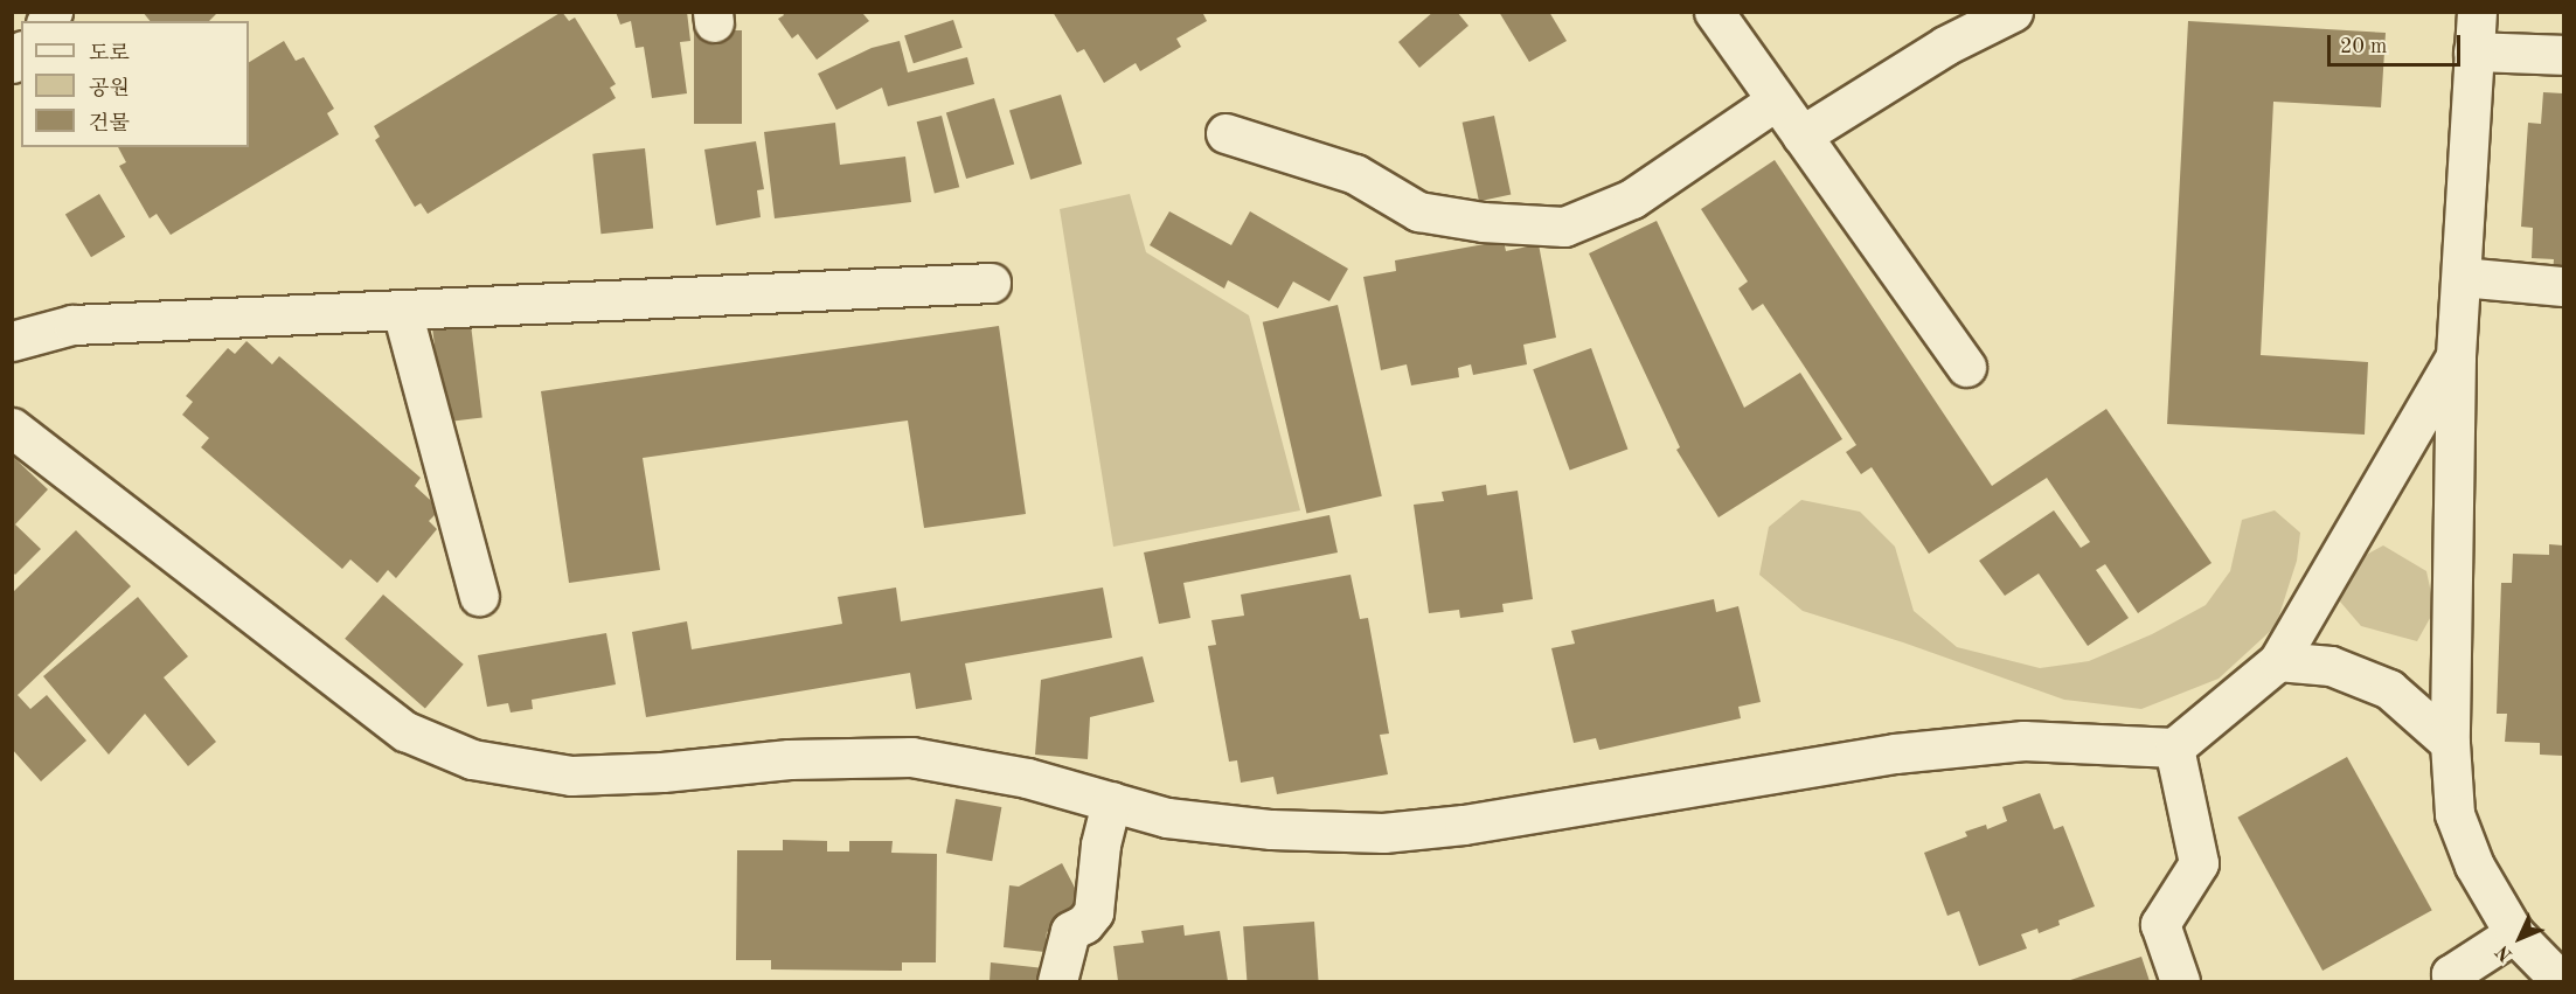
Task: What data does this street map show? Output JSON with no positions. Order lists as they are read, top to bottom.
{
  "legend": ["도로", "공원", "건물"],
  "scale_bar": "20 m",
  "north": "bottom left"
}
